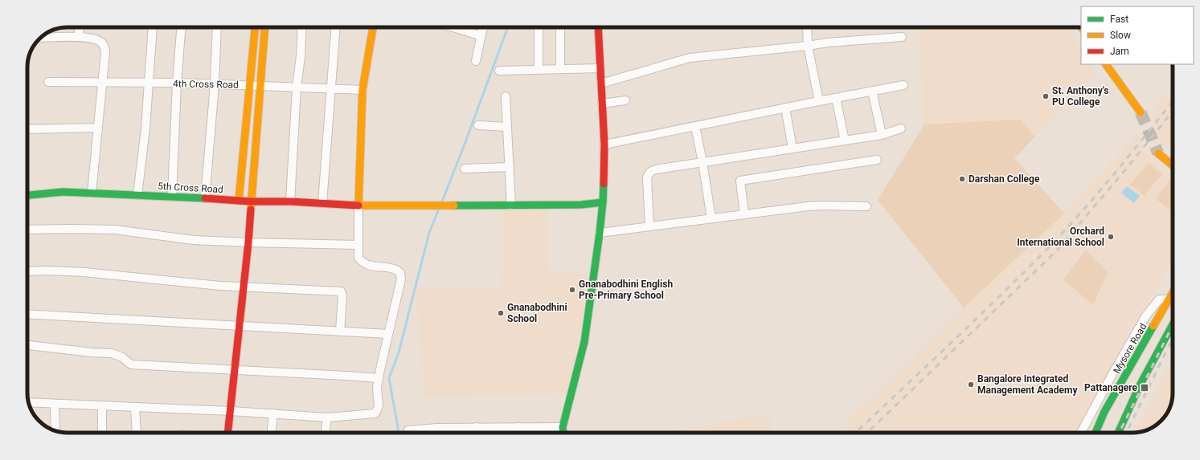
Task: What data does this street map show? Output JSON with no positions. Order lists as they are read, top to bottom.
{
  "streets": {
    "main road": ["5th Cross Road", "Mysore Road"],
    "street": ["4th Cross Road"]
  },
  "places": {
    "other": [
      "St. Anthony's PU College",
      "Darshan College",
      "Orchard International School",
      "Gnanabodhini English Pre-Primary School",
      "Gnanabodhini School",
      "Bangalore Integrated Management Academy"
    ],
    "transit": ["Pattanagere"]
  },
  "legend": ["Fast", "Slow", "Jam"]
}
